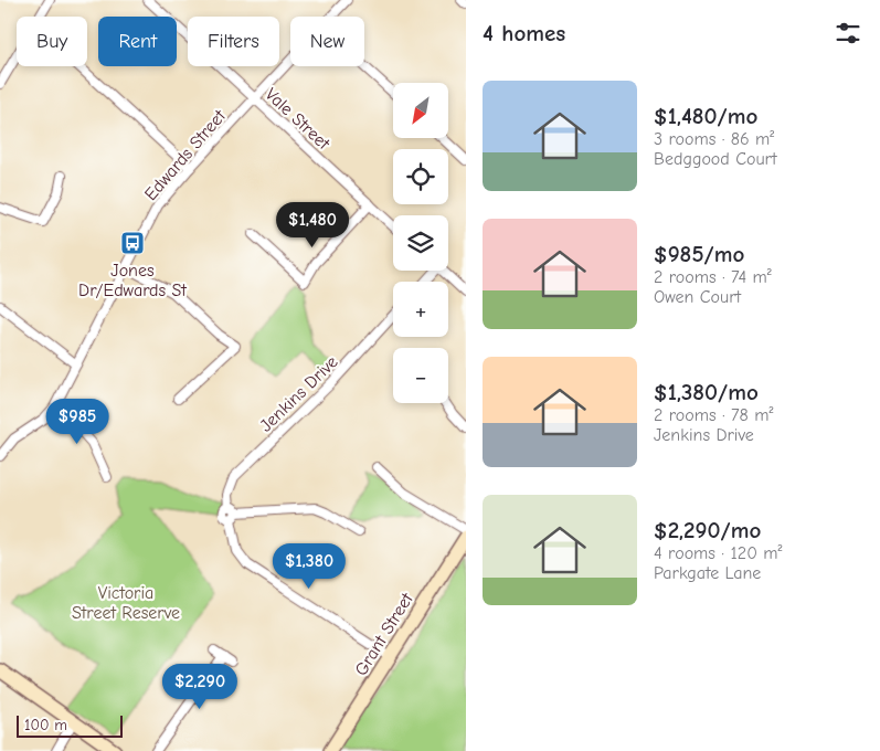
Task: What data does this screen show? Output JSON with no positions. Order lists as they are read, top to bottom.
{
  "streets": {
    "street": [
      "Vale Street",
      "Edwards Street",
      "Jenkins Drive",
      "Grant Street"
    ]
  },
  "crossings": [
    ["Vale Street", "Edwards Street"],
    ["Jenkins Drive", "Grant Street"]
  ],
  "parks": ["Victoria Street Reserve"],
  "places": {
    "bus stop": ["Jones Dr/Edwards St"]
  },
  "scale_bar": "100 m",
  "north": "bottom left",
  "page": {
    "heading": "4 homes",
    "chip": [
      "Buy",
      "Rent",
      "Filters",
      "New"
    ],
    "list": [
      {
        "name": "$1,480/mo",
        "note": "3 rooms · 86 m² · Bedggood Court"
      },
      {
        "name": "$985/mo",
        "note": "2 rooms · 74 m² · Owen Court"
      },
      {
        "name": "$1,380/mo",
        "note": "2 rooms · 78 m² · Jenkins Drive"
      },
      {
        "name": "$2,290/mo",
        "note": "4 rooms · 120 m² · Parkgate Lane"
      }
    ],
    "map_buttons": ["+", "−"],
    "price": [
      "$1,480",
      "$985",
      "$1,380",
      "$2,290"
    ],
    "scale": "100 m"
  }
}
